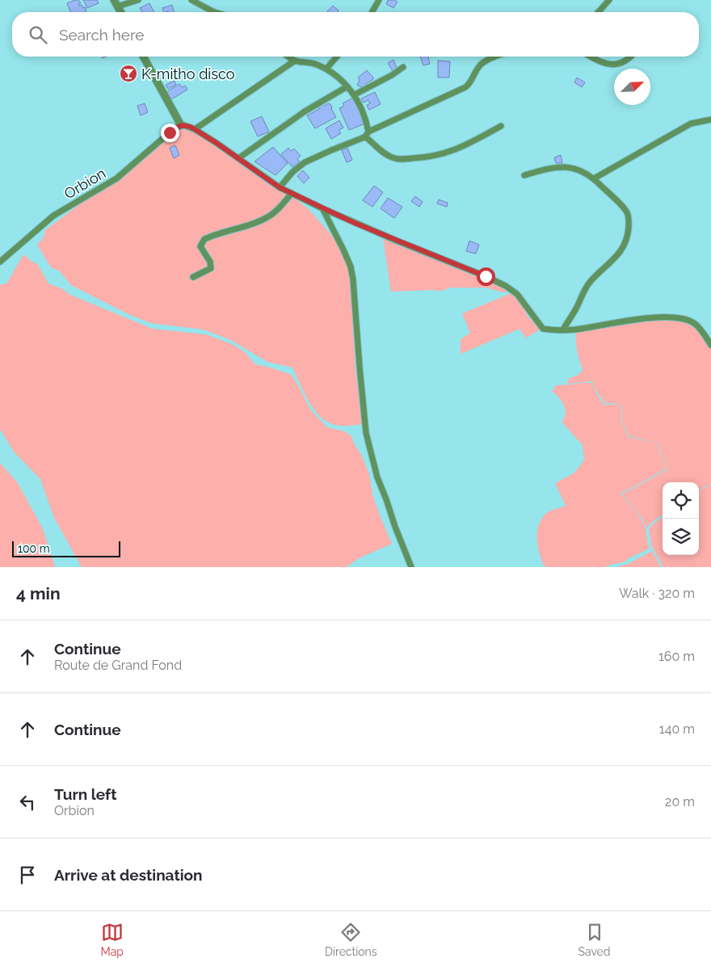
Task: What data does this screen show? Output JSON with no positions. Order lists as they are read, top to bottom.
{
  "streets": {
    "street": ["Orbion"]
  },
  "places": {
    "bar": ["K-mitho disco"]
  },
  "scale_bar": "100 m",
  "north": "top right",
  "page": {
    "search": "Search here",
    "scale": "100 m",
    "heading": ["4 min", "Walk · 320 m"],
    "list": [
      ["Continue", "Route de Grand Fond", "160 m"],
      ["Continue", "140 m"],
      ["Turn left", "Orbion", "20 m"],
      "Arrive at destination"
    ],
    "nav": ["Map", "Directions", "Saved"]
  }
}
